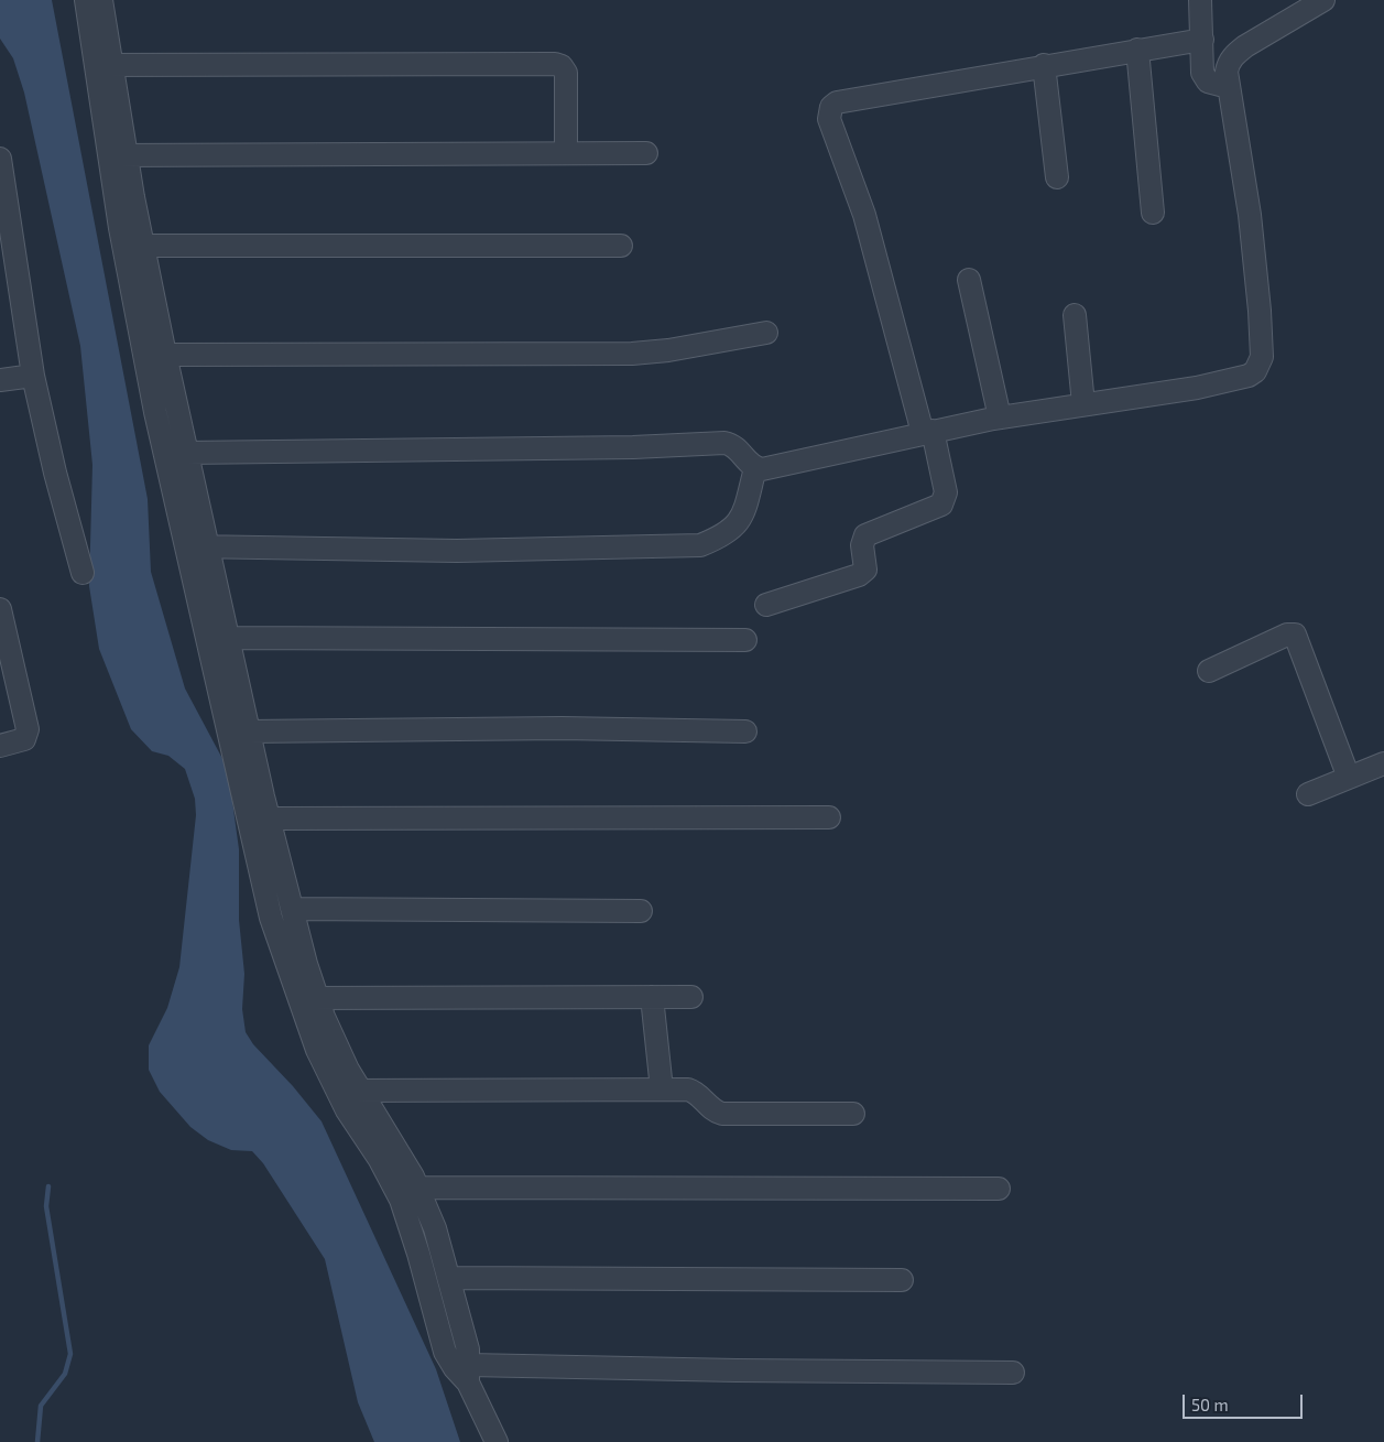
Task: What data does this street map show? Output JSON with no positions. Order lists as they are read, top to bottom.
{
  "scale_bar": "50 m"
}
